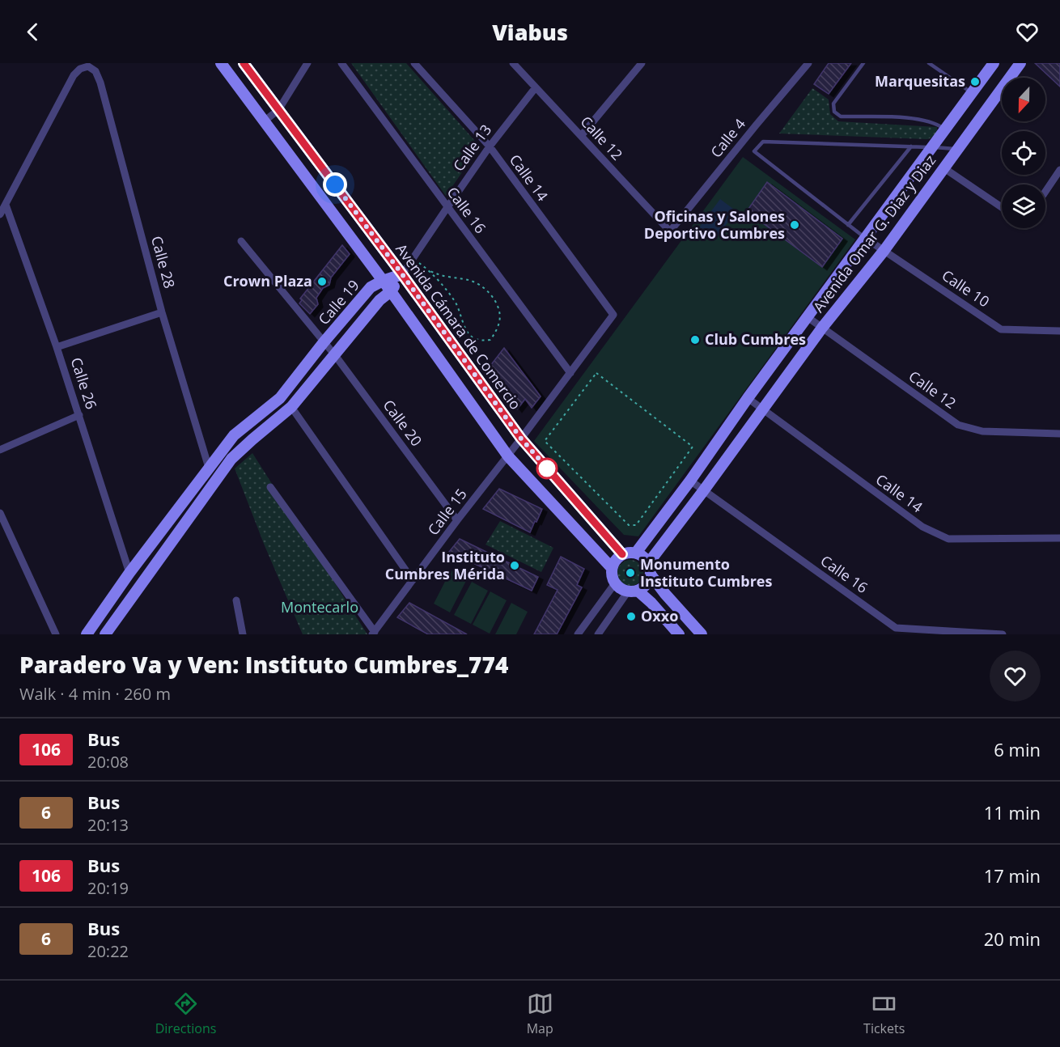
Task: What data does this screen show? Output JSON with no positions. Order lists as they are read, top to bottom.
{
  "streets": {
    "street": [
      "Calle 12",
      "Calle 4",
      "Calle 13",
      "Calle 14",
      "Calle 16",
      "Avenida Omar G. Diaz y Diaz",
      "Calle 28",
      "Calle 10",
      "Calle 19",
      "Avenida Cámara de Comercio",
      "Calle 26",
      "Calle 20",
      "Calle 15"
    ]
  },
  "crossings": [
    ["Calle 12", "Calle 4"],
    ["Calle 12", "Calle 13"],
    ["Calle 12", "Avenida Omar G. Diaz y Diaz"],
    ["Calle 13", "Calle 14"],
    ["Calle 13", "Calle 16"],
    ["Calle 13", "Calle 19"],
    ["Calle 13", "Avenida Cámara de Comercio"],
    ["Calle 14", "Avenida Omar G. Diaz y Diaz"],
    ["Calle 14", "Calle 15"],
    ["Calle 16", "Avenida Omar G. Diaz y Diaz"],
    ["Calle 16", "Calle 15"],
    ["Avenida Omar G. Diaz y Diaz", "Calle 10"],
    ["Avenida Omar G. Diaz y Diaz", "Avenida Cámara de Comercio"],
    ["Calle 28", "Calle 19"],
    ["Calle 19", "Avenida Cámara de Comercio"],
    ["Calle 19", "Calle 26"],
    ["Calle 19", "Calle 20"],
    ["Avenida Cámara de Comercio", "Calle 15"],
    ["Calle 20", "Calle 15"]
  ],
  "parks": ["Montecarlo"],
  "places": [
    "Marquesitas",
    "Oficinas y Salones Deportivo Cumbres",
    "Crown Plaza",
    "Club Cumbres",
    "Instituto Cumbres Mérida",
    "Monumento Instituto Cumbres",
    "Oxxo"
  ],
  "lines": ["bus line 106"],
  "north": "bottom",
  "page": {
    "header": "Viabus",
    "heading": ["Paradero Va y Ven: Instituto Cumbres_774", "Walk · 4 min · 260 m"],
    "list": [
      {
        "mark": "106",
        "name": "Bus",
        "note": "20:08",
        "value": "6 min"
      },
      {
        "mark": "6",
        "name": "Bus",
        "note": "20:13",
        "value": "11 min"
      },
      {
        "mark": "106",
        "name": "Bus",
        "note": "20:19",
        "value": "17 min"
      },
      {
        "mark": "6",
        "name": "Bus",
        "note": "20:22",
        "value": "20 min"
      }
    ],
    "tabs": ["Directions", "Map", "Tickets"]
  }
}
